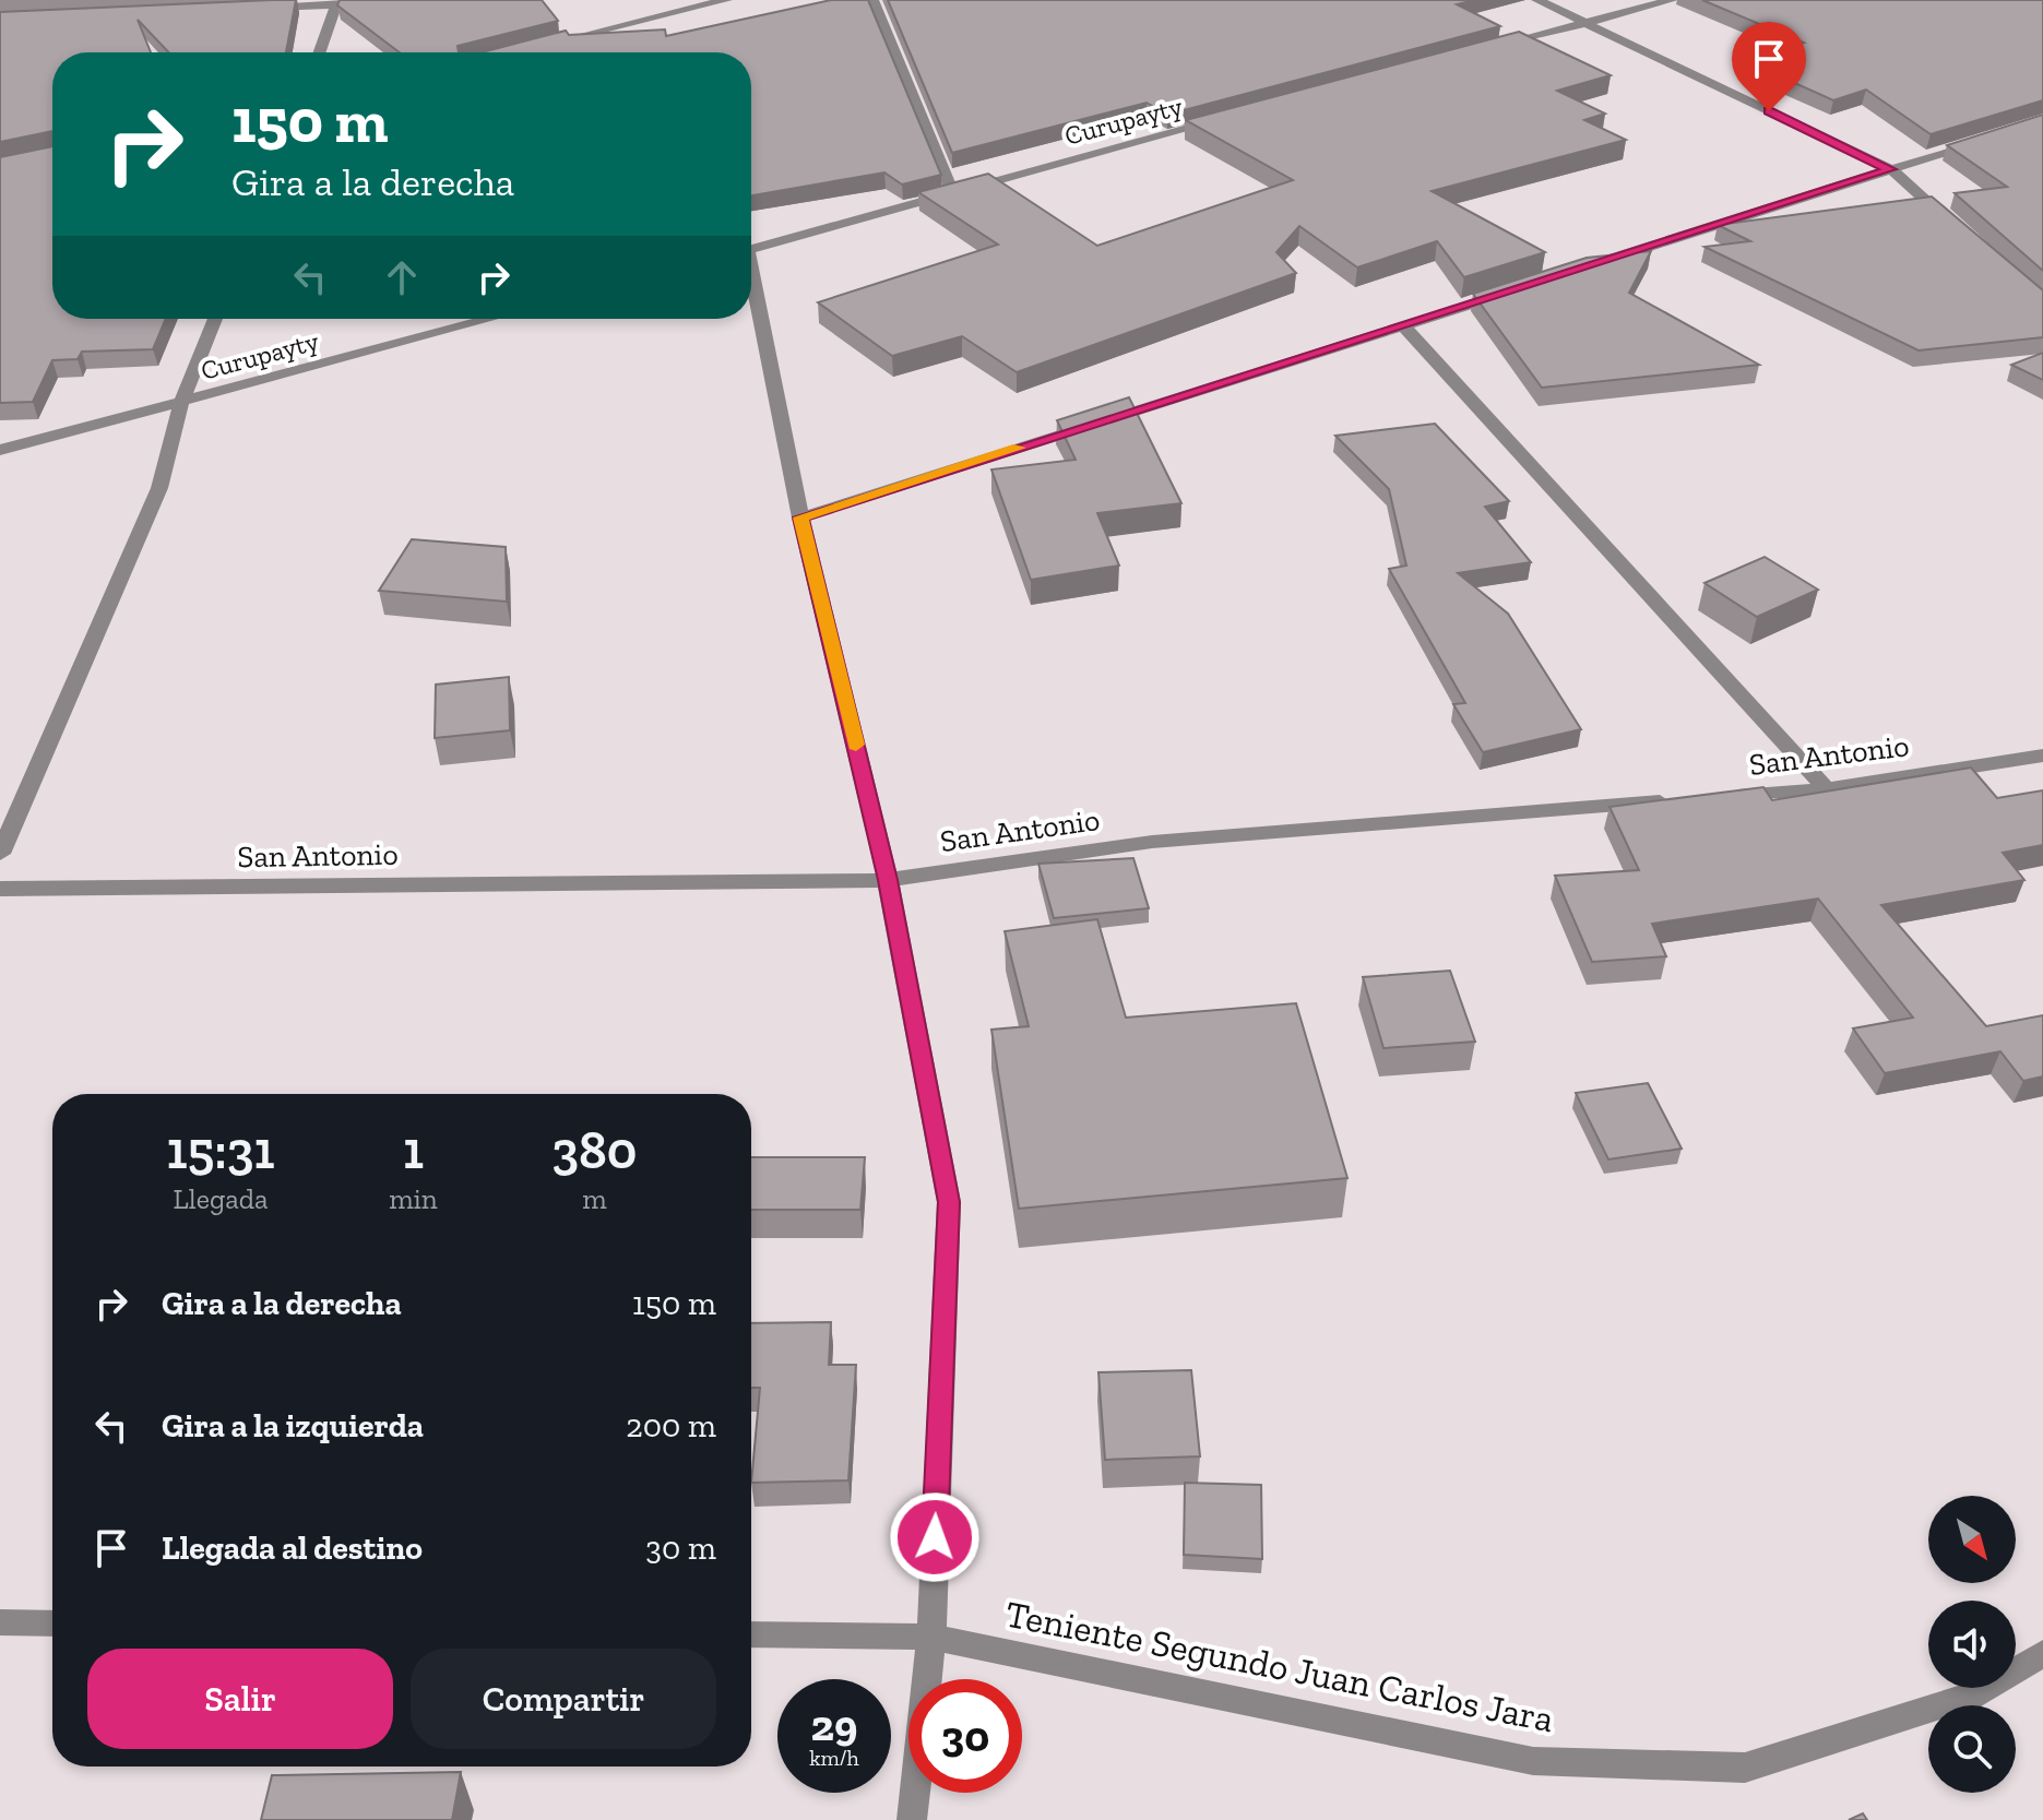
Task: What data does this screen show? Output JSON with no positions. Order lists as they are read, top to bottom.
{
  "streets": {
    "street": ["Curupayty", "San Antonio", "Teniente Segundo Juan Carlos Jara"]
  },
  "north": "bottom right",
  "page": {
    "turn": ["150 m", "Gira a la derecha"],
    "eta": [
      "15:31",
      "Llegada",
      "1",
      "min",
      "380",
      "m"
    ],
    "list": [
      {
        "name": "Gira a la derecha",
        "value": "150 m"
      },
      {
        "name": "Gira a la izquierda",
        "value": "200 m"
      },
      {
        "name": "Llegada al destino",
        "value": "30 m"
      }
    ],
    "buttons": ["Salir", "Compartir"],
    "speed": "29 km/h",
    "limit": "30"
  }
}
